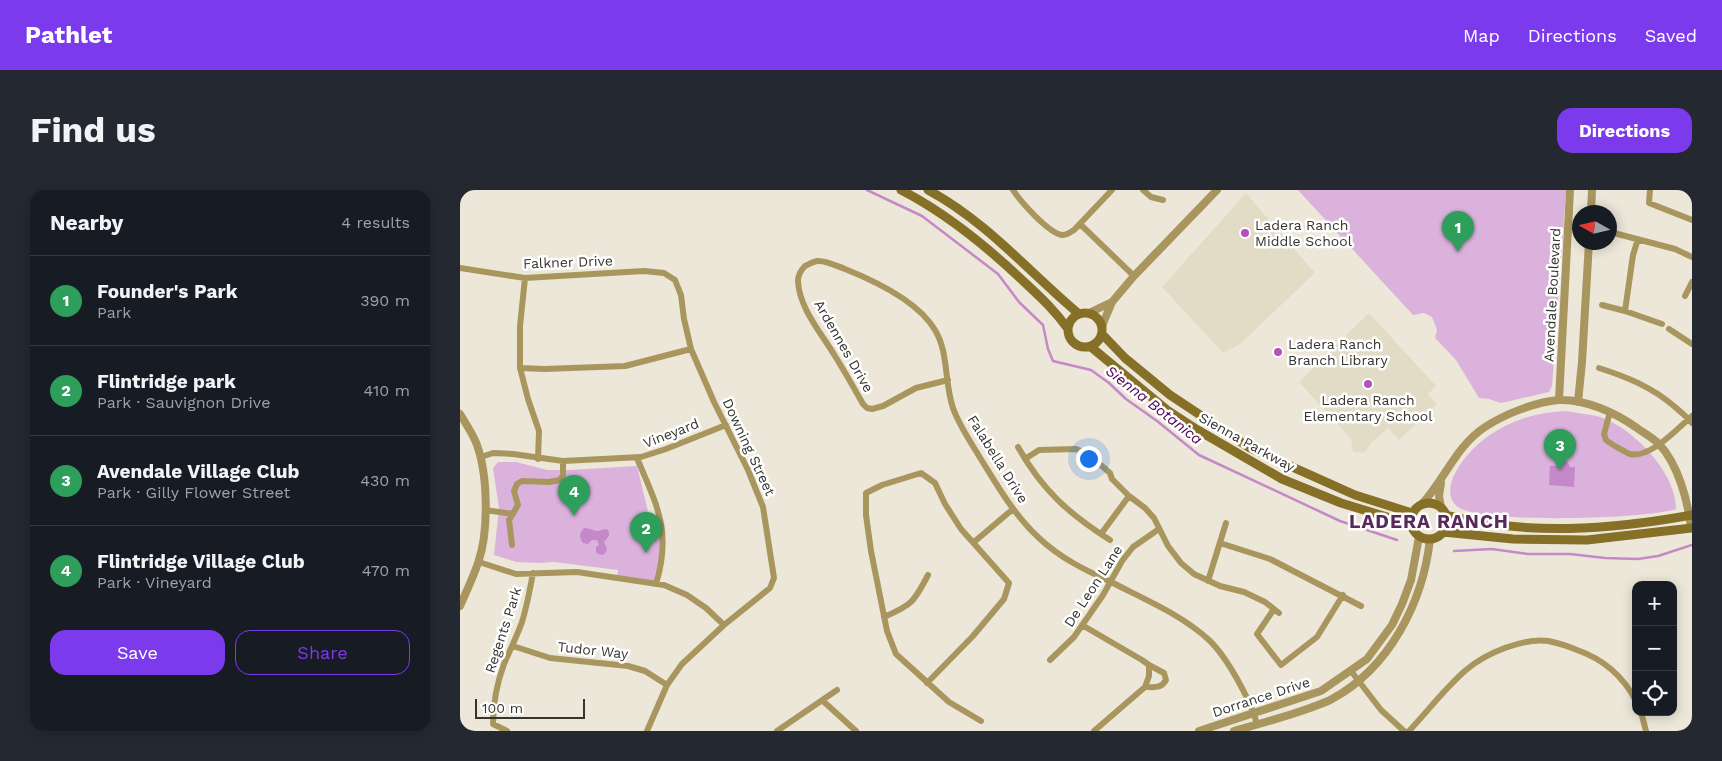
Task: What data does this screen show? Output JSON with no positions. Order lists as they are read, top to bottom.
{
  "streets": {
    "main road": ["Sienna Parkway"],
    "street": [
      "Falkner Drive",
      "Avendale Boulevard",
      "Ardennes Drive",
      "Vineyard",
      "Downing Street",
      "Falabella Drive",
      "De Leon Lane",
      "Regents Park",
      "Tudor Way",
      "Dorrance Drive"
    ]
  },
  "crossings": [
    ["Falkner Drive", "Downing Street"],
    ["Ardennes Drive", "Falabella Drive"],
    ["Vineyard", "Downing Street"],
    ["Sienna Parkway", "Dorrance Drive"],
    ["Downing Street", "Tudor Way"],
    ["Falabella Drive", "De Leon Lane"],
    ["Falabella Drive", "Dorrance Drive"],
    ["Regents Park", "Tudor Way"]
  ],
  "districts": ["LADERA RANCH"],
  "water": ["Sienna Botanica"],
  "places": ["Ladera Ranch Middle School", "Ladera Ranch Branch Library", "Ladera Ranch Elementary School"],
  "scale_bar": "100 m",
  "north": "left",
  "page": {
    "header": "Pathlet",
    "nav": ["Map", "Directions", "Saved"],
    "buttons": [
      "Directions",
      ["Save", "Share"]
    ],
    "title": "Find us",
    "heading": ["Nearby", "4 results"],
    "pins": [
      "1",
      "3",
      "4",
      "2"
    ],
    "list": [
      {
        "mark": "1",
        "name": "Founder's Park",
        "note": "Park",
        "value": "390 m"
      },
      {
        "mark": "2",
        "name": "Flintridge park",
        "note": "Park · Sauvignon Drive",
        "value": "410 m"
      },
      {
        "mark": "3",
        "name": "Avendale Village Club",
        "note": "Park · Gilly Flower Street",
        "value": "430 m"
      },
      {
        "mark": "4",
        "name": "Flintridge Village Club",
        "note": "Park · Vineyard",
        "value": "470 m"
      }
    ],
    "map_buttons": ["+", "−"],
    "scale": "100 m"
  }
}
